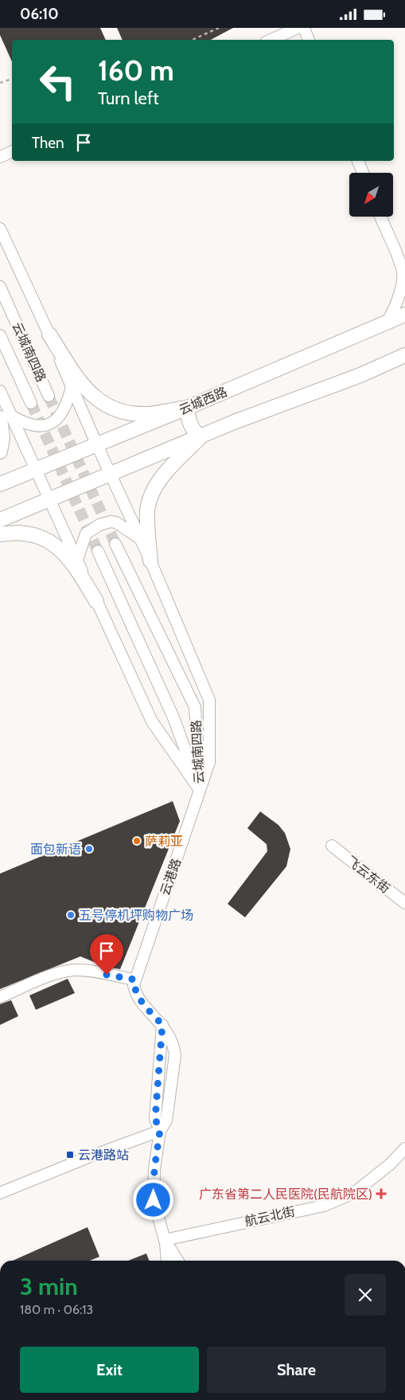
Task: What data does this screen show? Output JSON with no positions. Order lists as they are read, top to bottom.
{
  "streets": {
    "main road": ["云城西路"],
    "street": [
      "云城南四路",
      "飞云东街",
      "云港路",
      "航云北街"
    ]
  },
  "crossings": [
    ["云城南四路", "云港路"],
    ["云城西路", "云港路"]
  ],
  "places": {
    "other": ["萨莉亚", "面包新语", "五号停机坪购物广场"],
    "transit": ["云港路站"],
    "health": ["广东省第二人民医院(民航院区)"]
  },
  "north": "bottom left",
  "page": {
    "status": "06:10",
    "turn": ["160 m", "Turn left"],
    "then": "Then",
    "heading": ["3 min", "180 m · 06:13"],
    "buttons": ["Exit", "Share"]
  }
}
